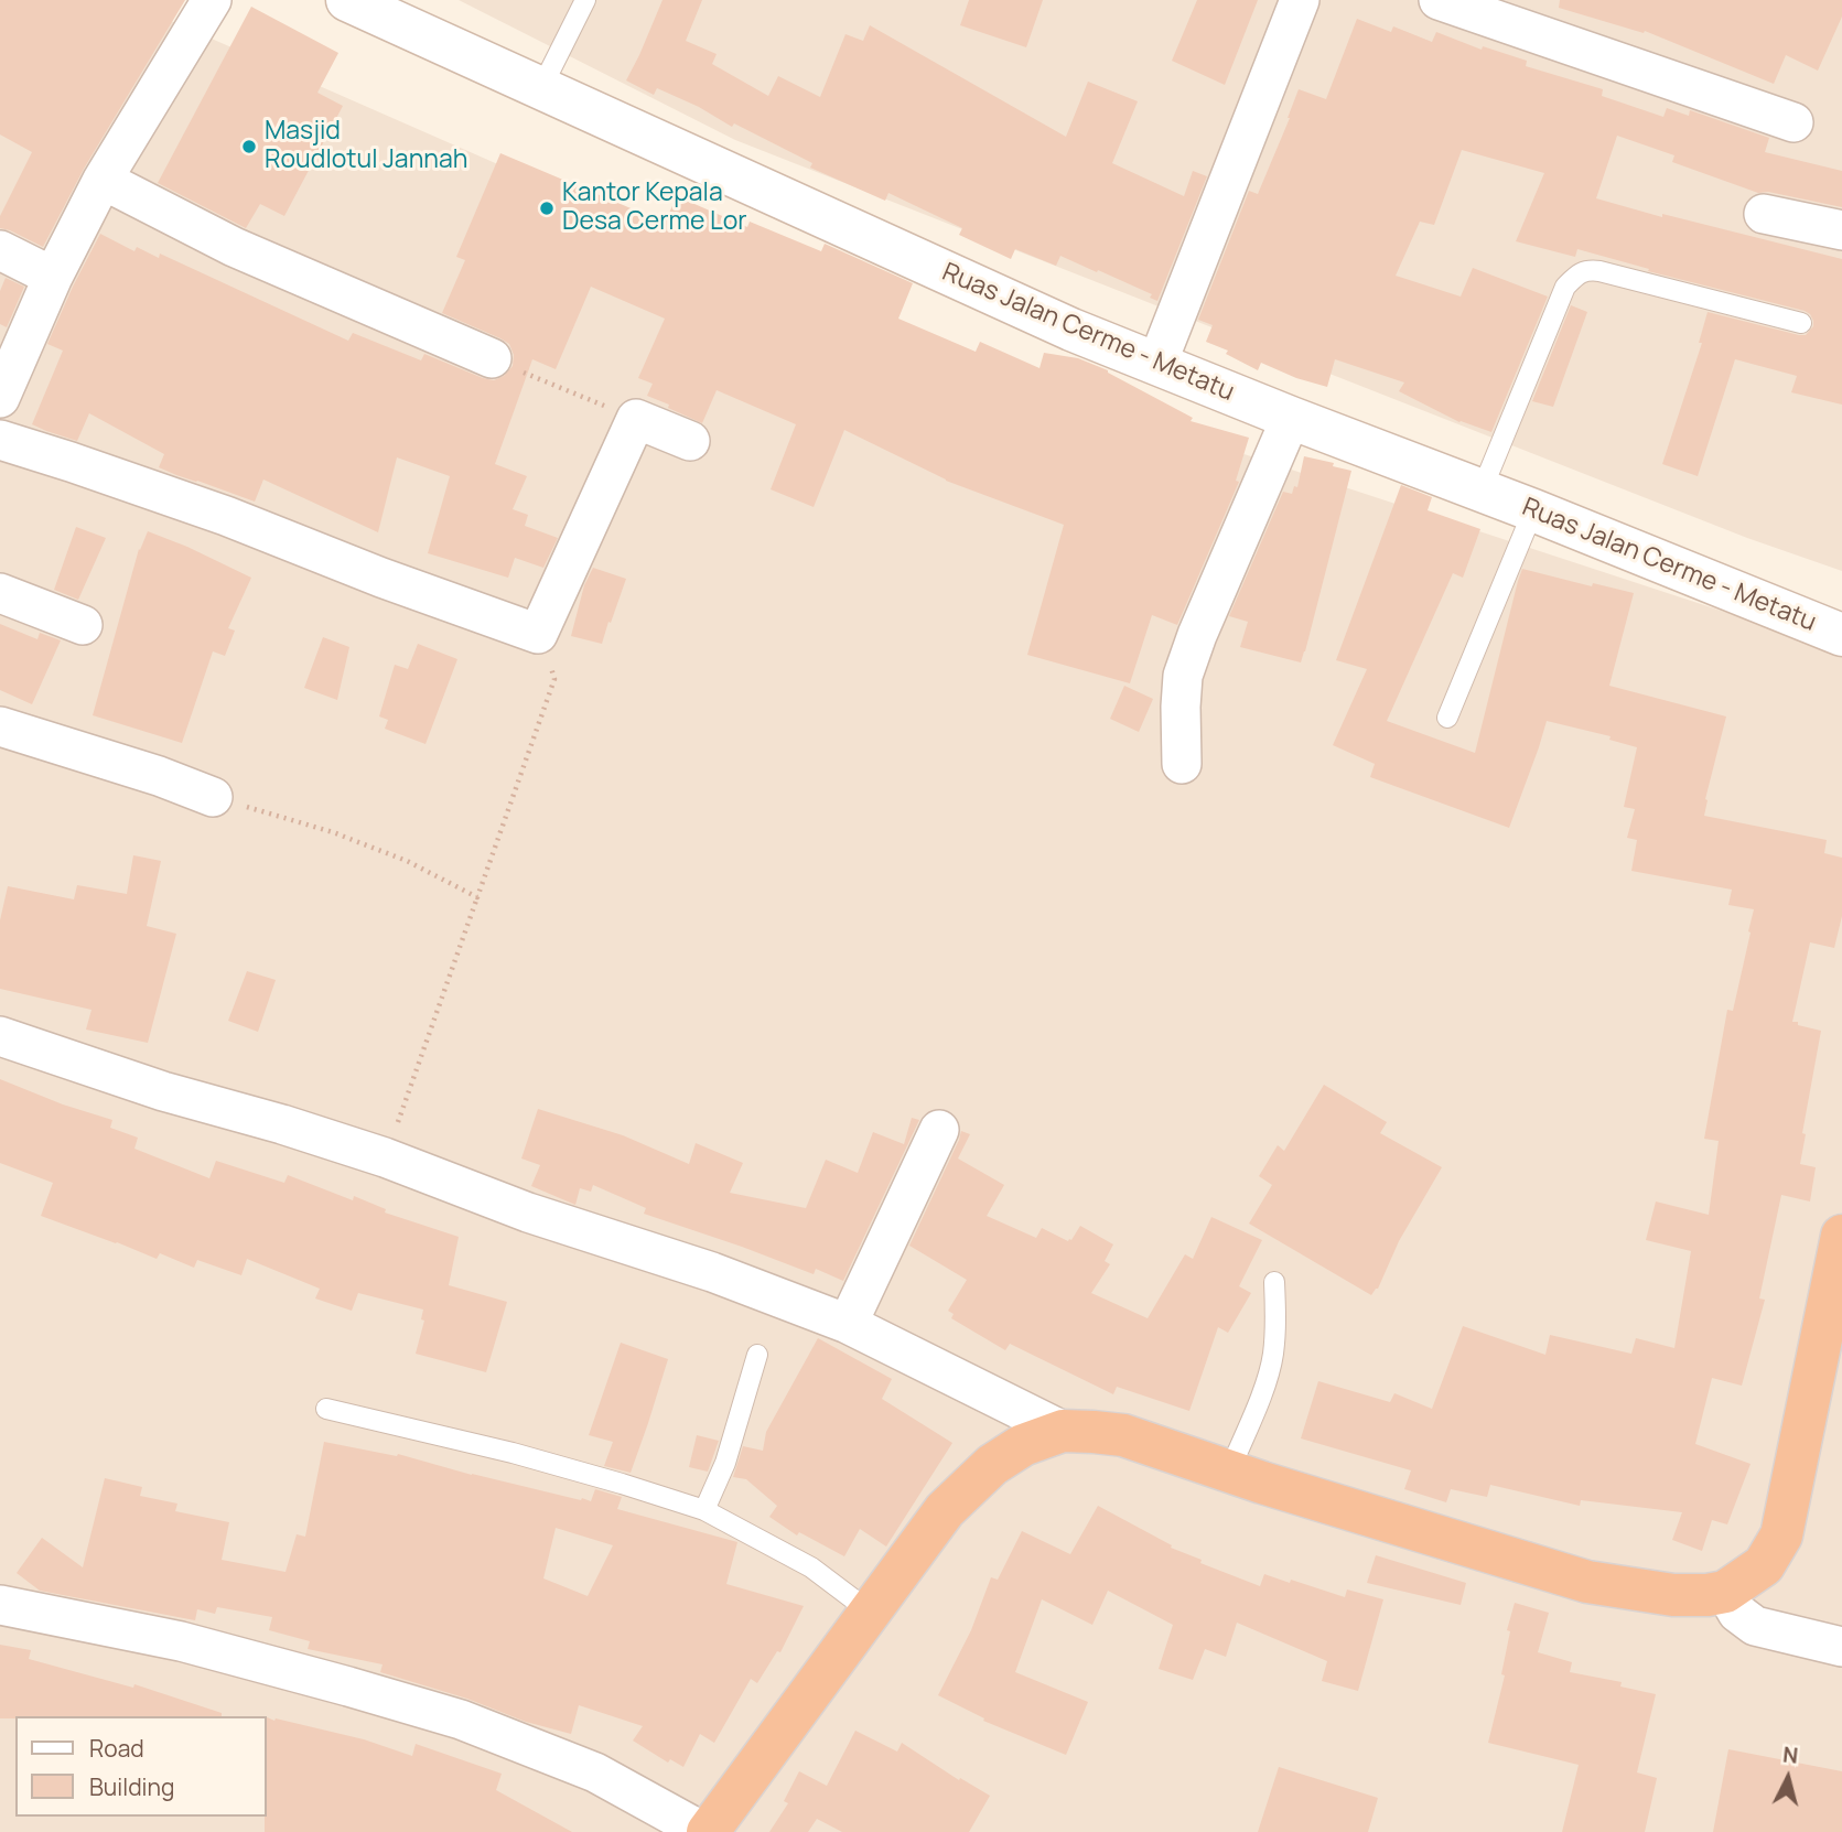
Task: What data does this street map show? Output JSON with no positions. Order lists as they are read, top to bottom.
{
  "streets": {
    "main road": ["Ruas Jalan Cerme - Metatu"]
  },
  "places": ["Masjid Roudlotul Jannah", "Kantor Kepala Desa Cerme Lor"],
  "legend": ["Road", "Building"],
  "north": "top"
}
